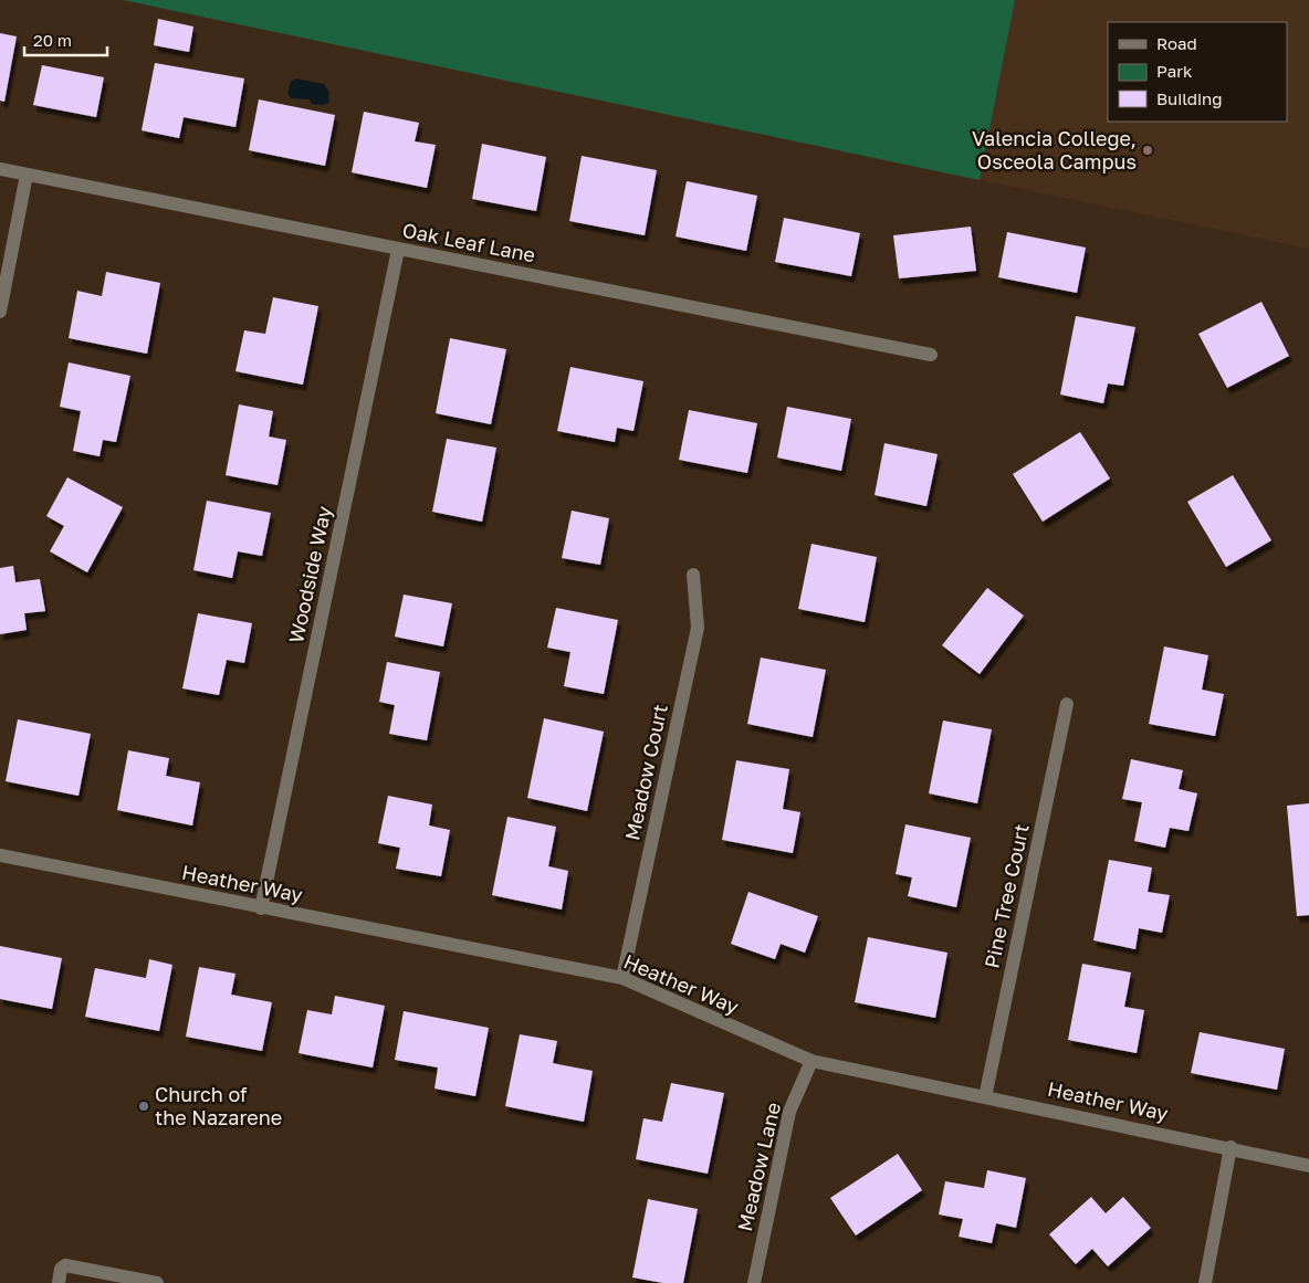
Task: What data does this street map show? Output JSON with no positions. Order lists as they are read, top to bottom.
{
  "streets": {
    "street": [
      "Oak Leaf Lane",
      "Woodside Way",
      "Meadow Court",
      "Heather Way",
      "Pine Tree Court",
      "Meadow Lane"
    ]
  },
  "crossings": [
    ["Oak Leaf Lane", "Woodside Way"],
    ["Woodside Way", "Heather Way"],
    ["Meadow Court", "Heather Way"],
    ["Heather Way", "Pine Tree Court"],
    ["Heather Way", "Meadow Lane"]
  ],
  "places": ["Valencia College, Osceola Campus", "Church of the Nazarene"],
  "legend": ["Road", "Park", "Building"],
  "scale_bar": "20 m"
}
